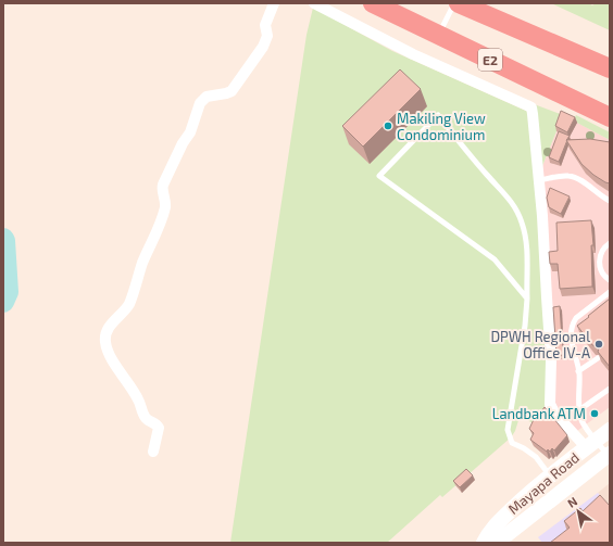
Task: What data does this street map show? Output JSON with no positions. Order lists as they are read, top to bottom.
{
  "streets": {
    "highway": ["E2"],
    "main road": ["Mayapa Road"]
  },
  "places": ["Makiling View Condominium", "DPWH Regional Office IV-A", "Landbank ATM"],
  "north": "top left"
}
